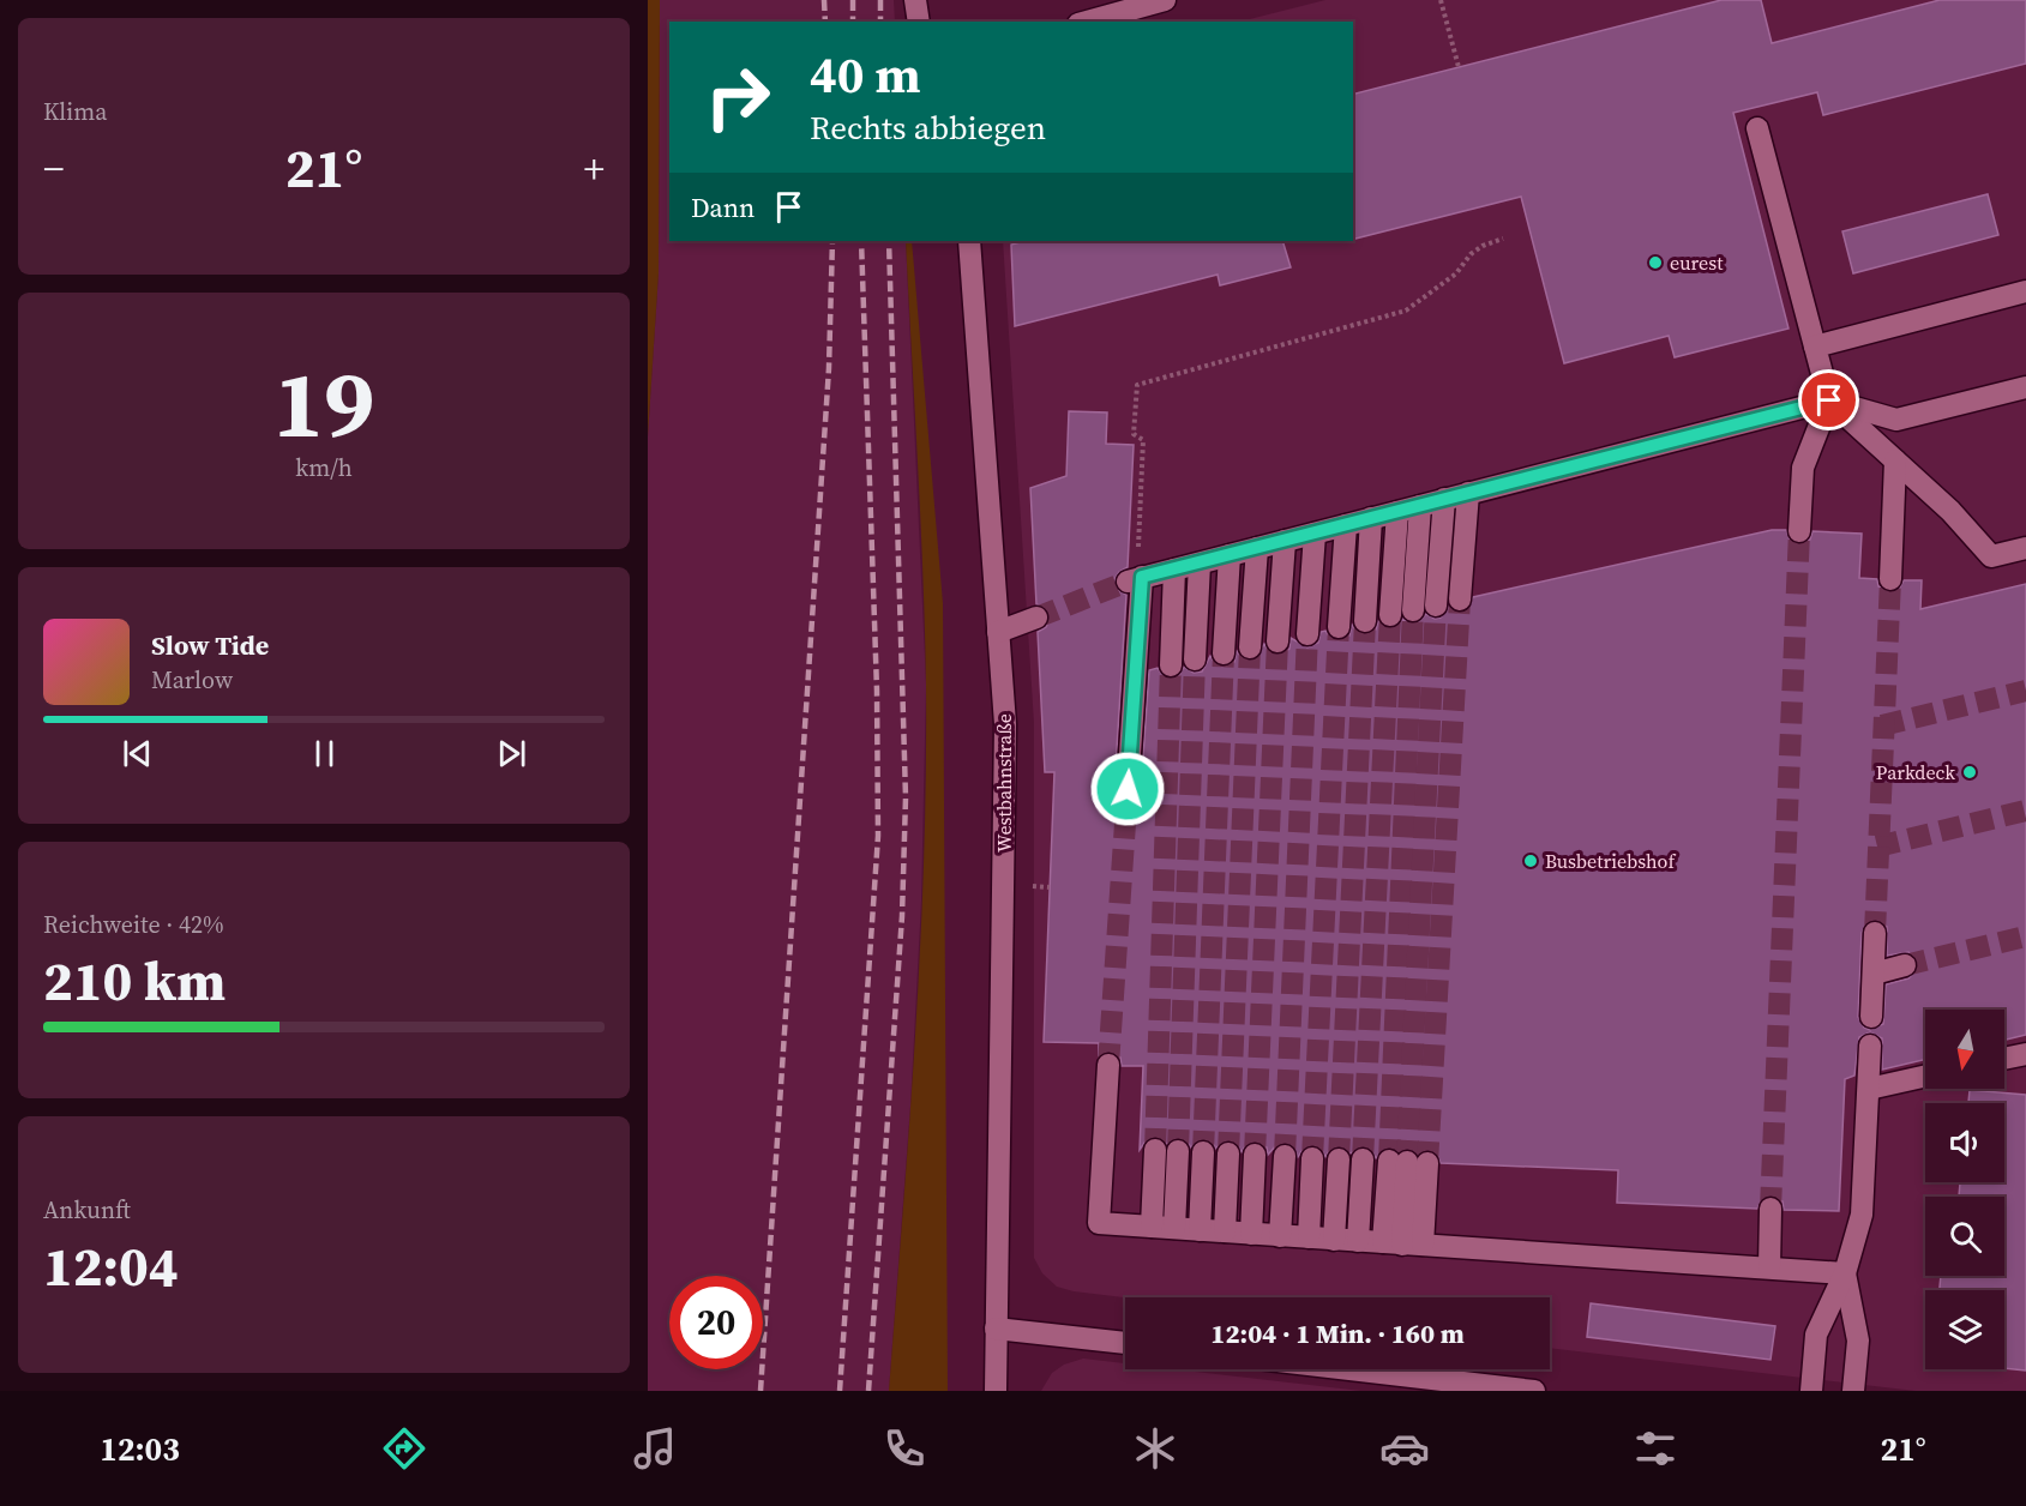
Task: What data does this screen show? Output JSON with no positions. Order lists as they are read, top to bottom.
{
  "streets": {
    "street": ["Westbahnstraße"]
  },
  "places": ["eurest", "Parkdeck", "Busbetriebshof"],
  "north": "bottom",
  "page": {
    "tile": [
      "Klima",
      ["19", "km/h"],
      ["Reichweite · 42%", "210 km"],
      ["Ankunft", "12:04"]
    ],
    "turn": ["40 m", "Rechts abbiegen"],
    "heat": ["−", "21°", "+"],
    "then": "Dann",
    "song": ["Slow Tide", "Marlow"],
    "limit": "20",
    "trip": "12:04 · 1 Min. · 160 m",
    "tabs": ["12:03", "21°"]
  }
}
